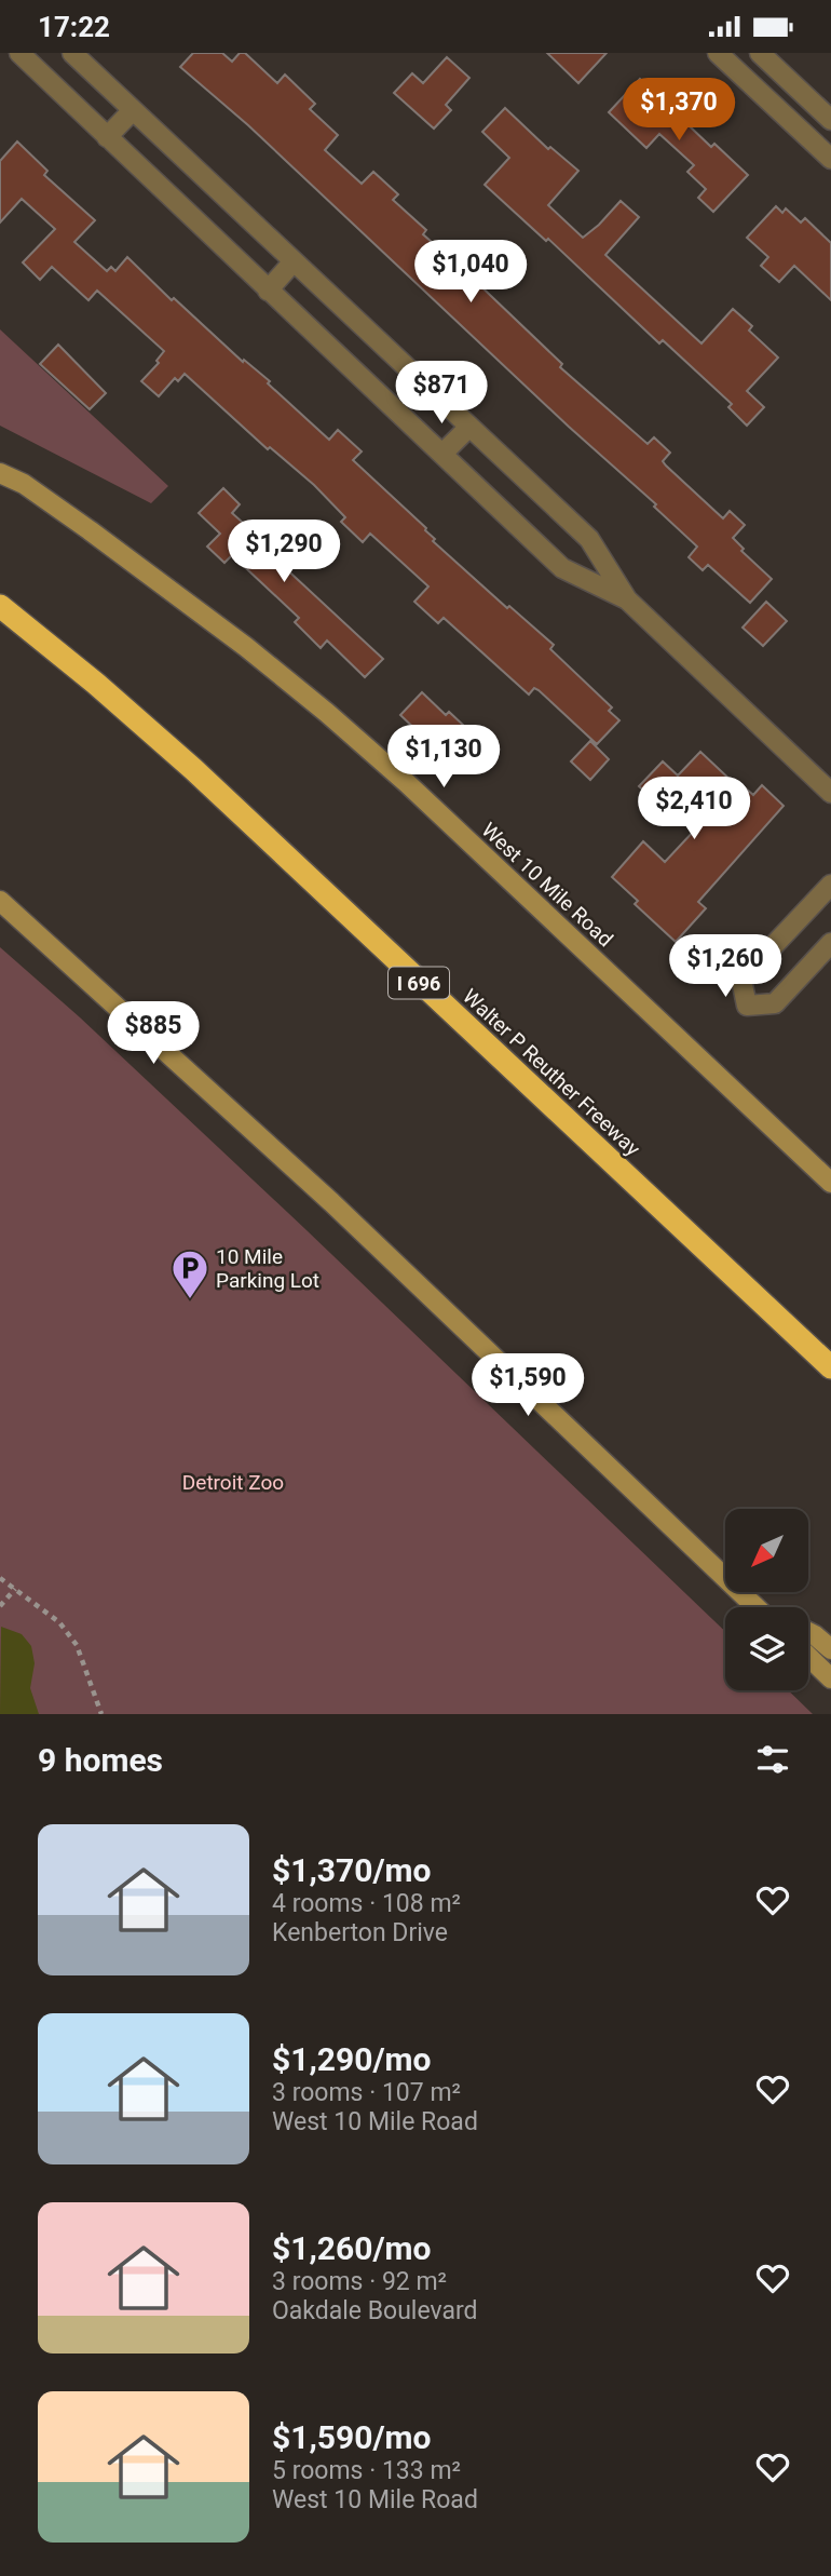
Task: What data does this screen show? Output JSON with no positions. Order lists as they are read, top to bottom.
{
  "streets": {
    "highway": ["I 696", "Walter P Reuther Freeway"],
    "main road": ["West 10 Mile Road"]
  },
  "parks": ["Detroit Zoo"],
  "places": {
    "parking": ["10 Mile Parking Lot"]
  },
  "north": "bottom left",
  "page": {
    "status": "17:22",
    "price": [
      "$1,370",
      "$1,040",
      "$871",
      "$1,290",
      "$1,130",
      "$2,410",
      "$1,260",
      "$885",
      "$1,590"
    ],
    "heading": "9 homes",
    "list": [
      {
        "name": "$1,370/mo",
        "note": "4 rooms · 108 m² · Kenberton Drive"
      },
      {
        "name": "$1,290/mo",
        "note": "3 rooms · 107 m² · West 10 Mile Road"
      },
      {
        "name": "$1,260/mo",
        "note": "3 rooms · 92 m² · Oakdale Boulevard"
      },
      {
        "name": "$1,590/mo",
        "note": "5 rooms · 133 m² · West 10 Mile Road"
      }
    ]
  }
}
